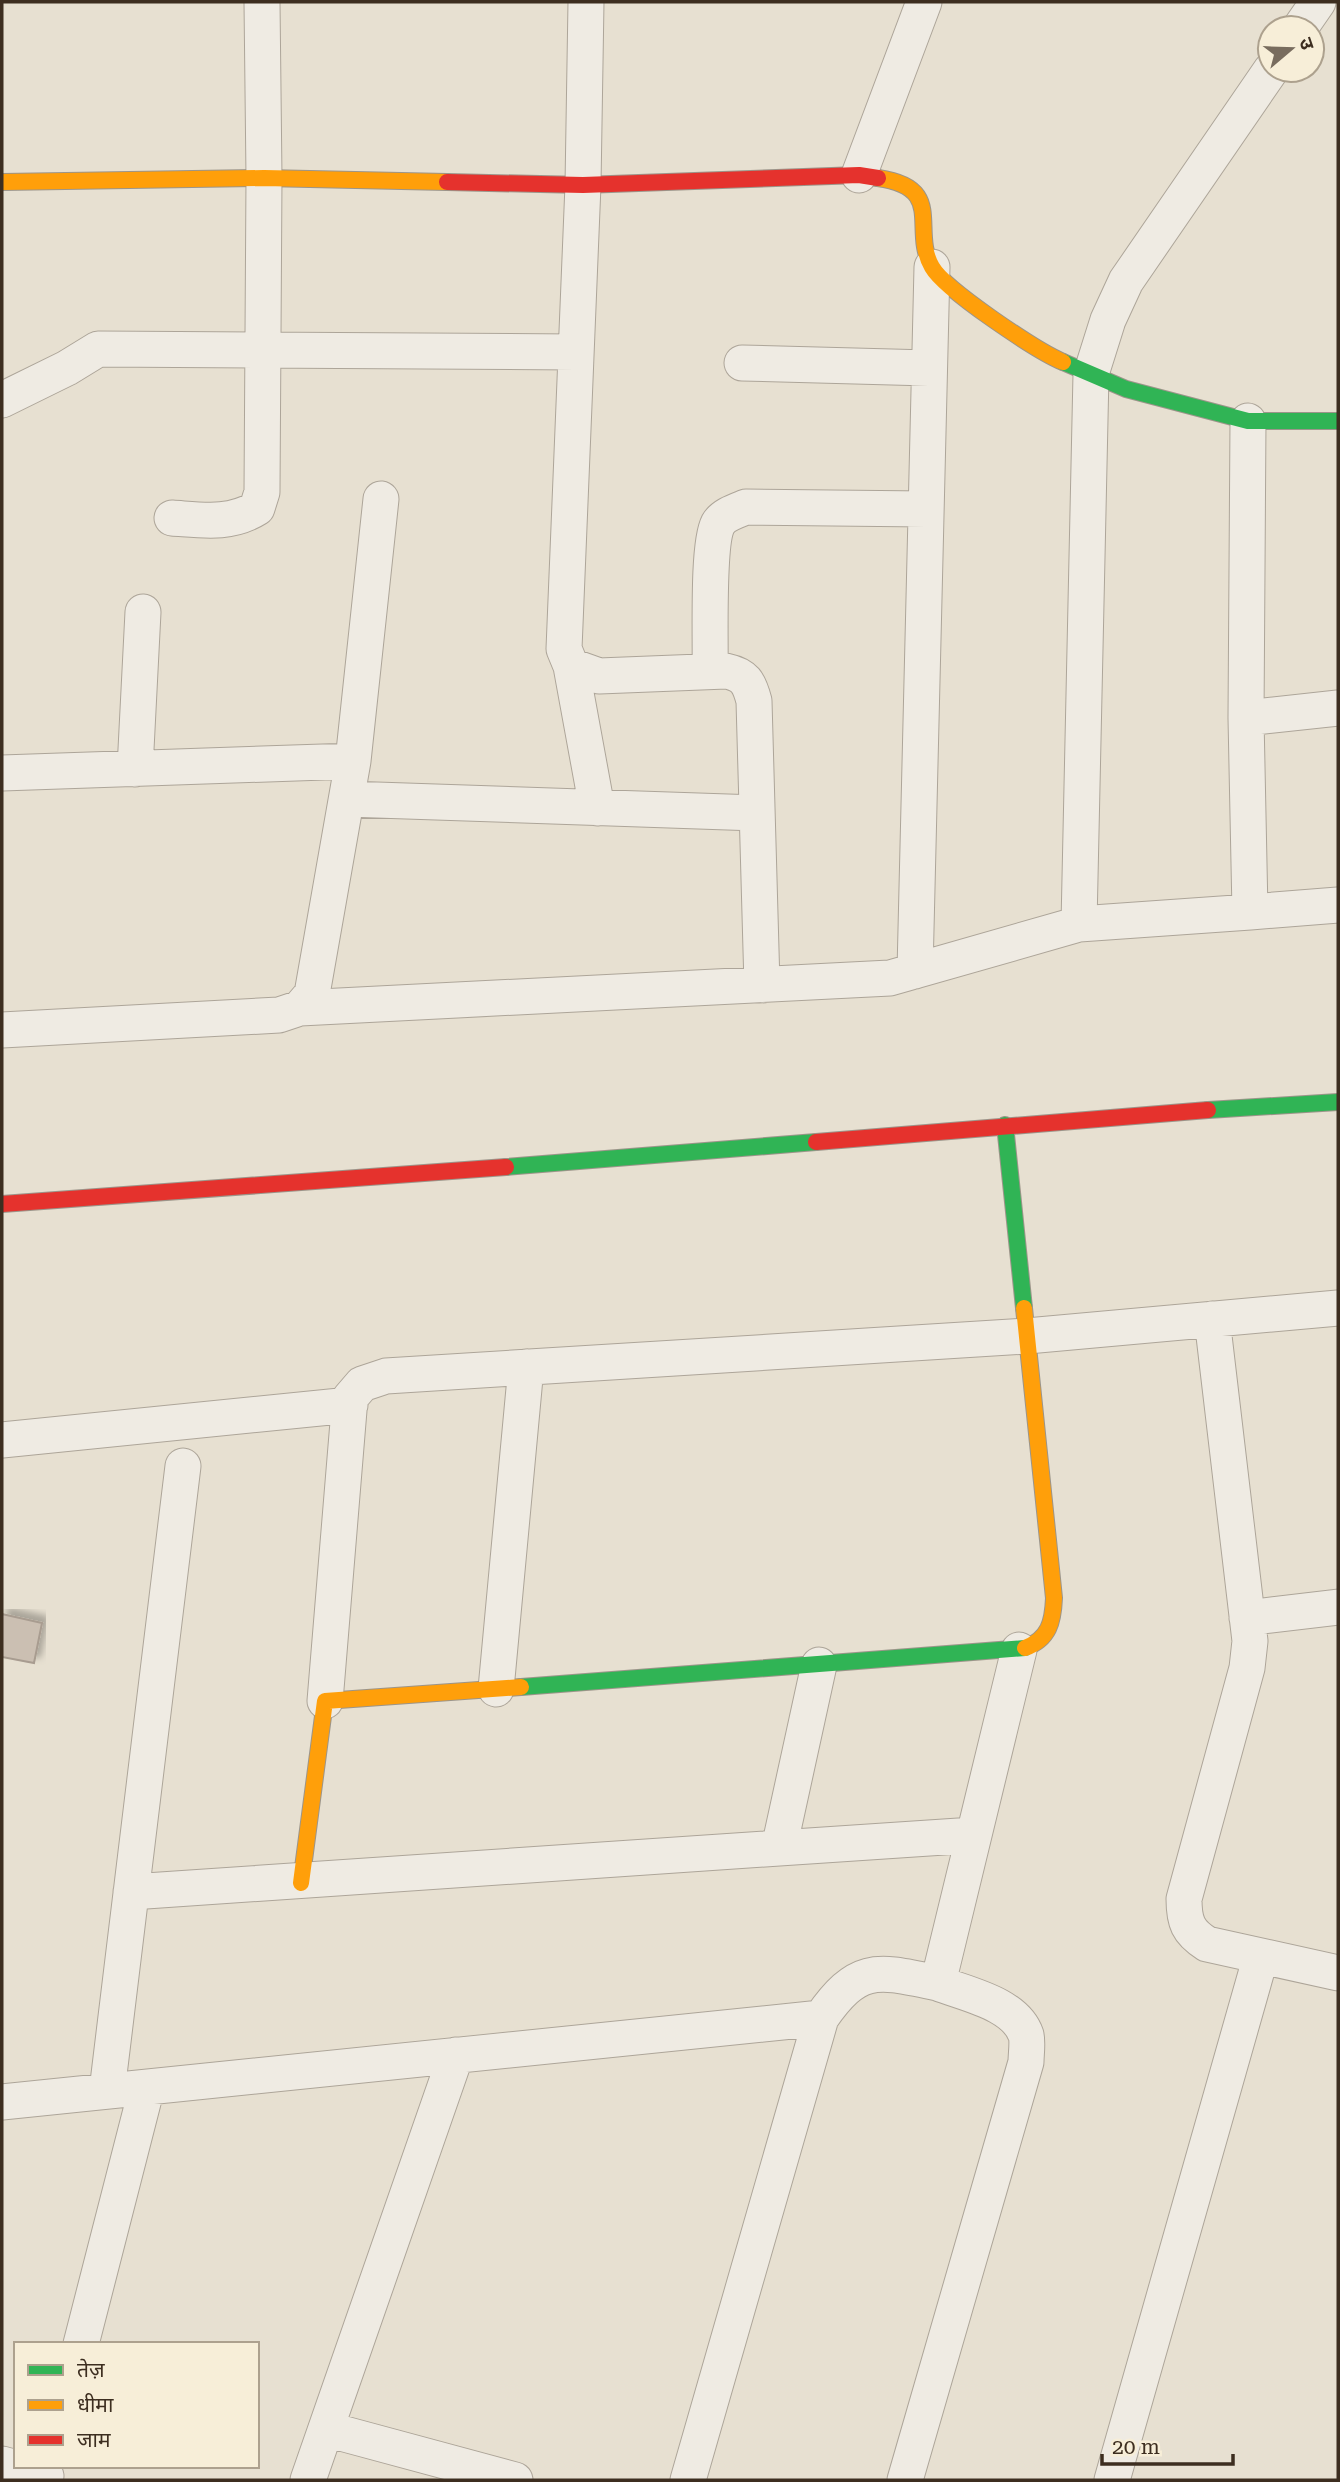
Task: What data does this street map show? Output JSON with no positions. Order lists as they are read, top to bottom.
{
  "legend": ["तेज़", "धीमा", "जाम"],
  "scale_bar": "20 m",
  "north": "right"
}
